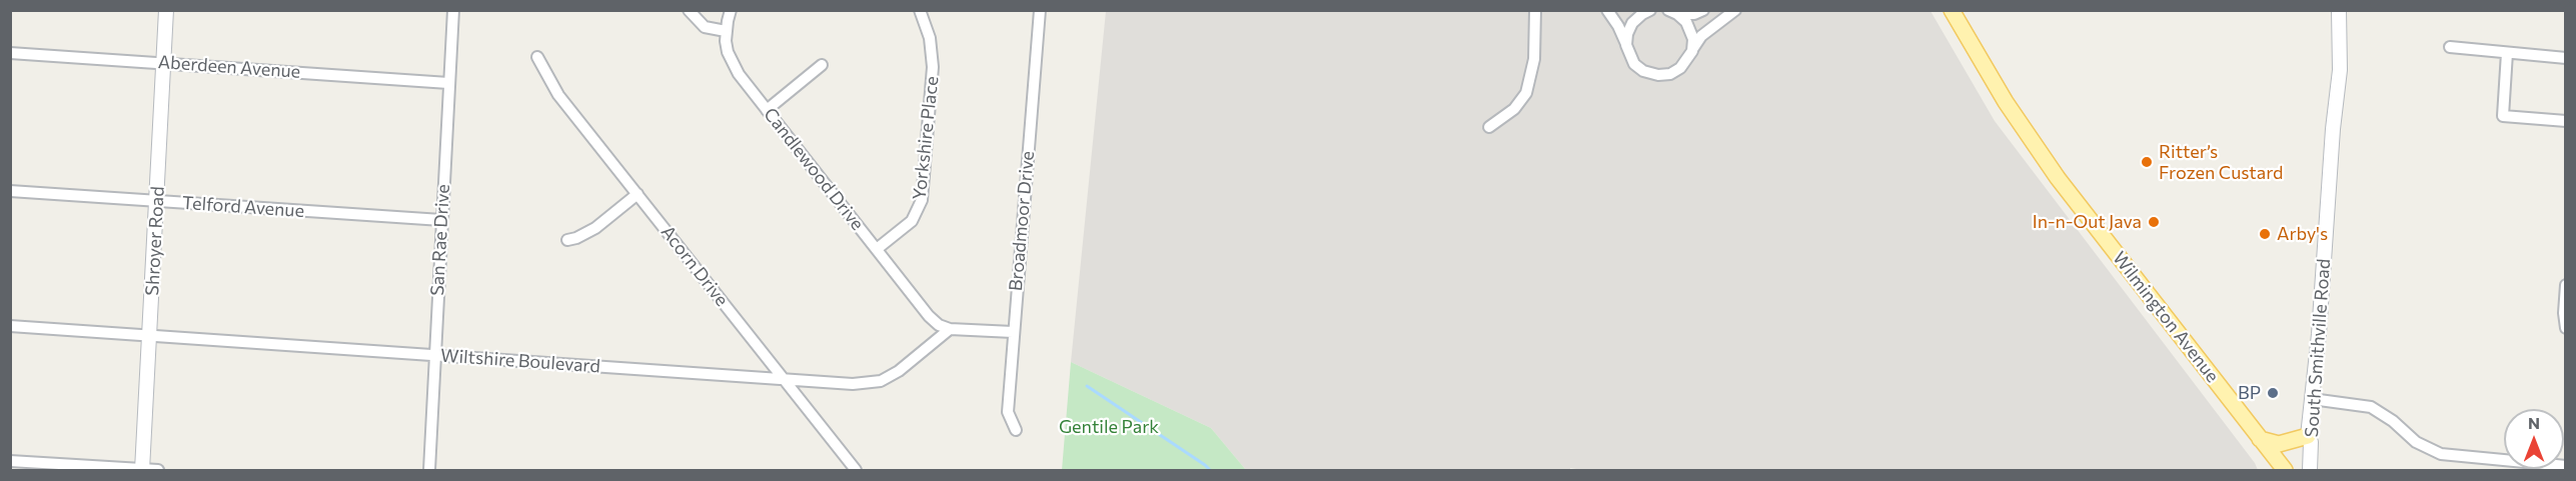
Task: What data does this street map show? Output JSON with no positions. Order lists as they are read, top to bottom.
{
  "streets": {
    "main road": ["Shroyer Road", "Wilmington Avenue", "South Smithville Road"],
    "street": [
      "Aberdeen Avenue",
      "Yorkshire Place",
      "Candlewood Drive",
      "Telford Avenue",
      "Broadmoor Drive",
      "San Rae Drive",
      "Acorn Drive",
      "Wiltshire Boulevard"
    ]
  },
  "crossings": [
    ["Aberdeen Avenue", "San Rae Drive"],
    ["Aberdeen Avenue", "Shroyer Road"],
    ["Yorkshire Place", "Candlewood Drive"],
    ["Candlewood Drive", "Wiltshire Boulevard"],
    ["Telford Avenue", "San Rae Drive"],
    ["Telford Avenue", "Shroyer Road"],
    ["San Rae Drive", "Wiltshire Boulevard"],
    ["Shroyer Road", "Wiltshire Boulevard"],
    ["Acorn Drive", "Wiltshire Boulevard"]
  ],
  "parks": ["Gentile Park"],
  "places": [
    "Ritter’s Frozen Custard",
    "In-n-Out Java",
    "Arby's",
    "BP"
  ],
  "north": "top"
}
